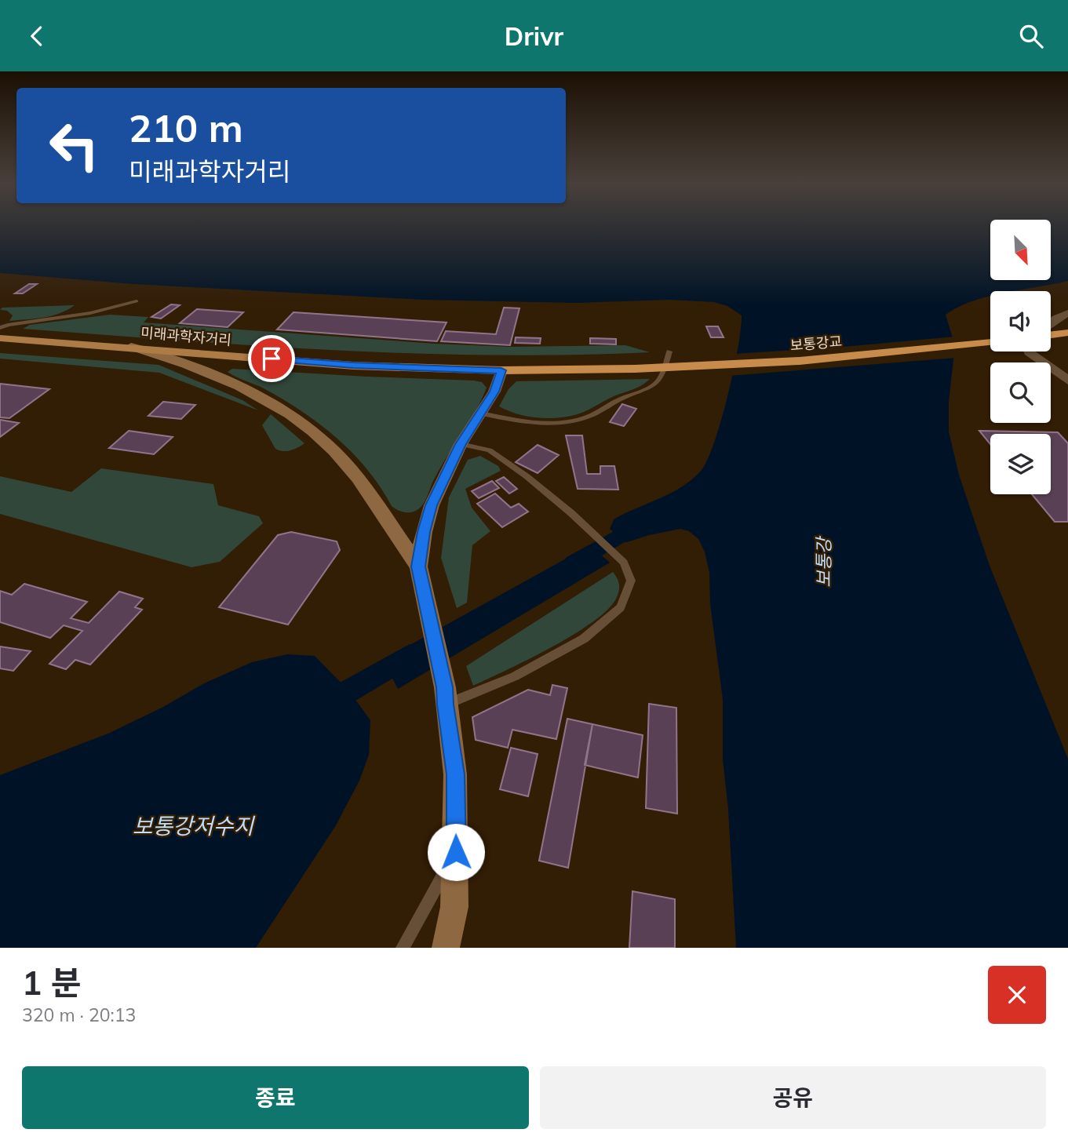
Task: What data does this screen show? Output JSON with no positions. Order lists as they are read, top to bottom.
{
  "streets": {
    "highway": ["보통강교"],
    "main road": ["미래과학자거리"]
  },
  "crossings": [
    ["미래과학자거리", "보통강교"]
  ],
  "water": ["보통강", "보통강저수지"],
  "north": "bottom right",
  "page": {
    "header": "Drivr",
    "turn": ["210 m", "미래과학자거리"],
    "heading": ["1 분", "320 m · 20:13"],
    "buttons": ["종료", "공유"]
  }
}
